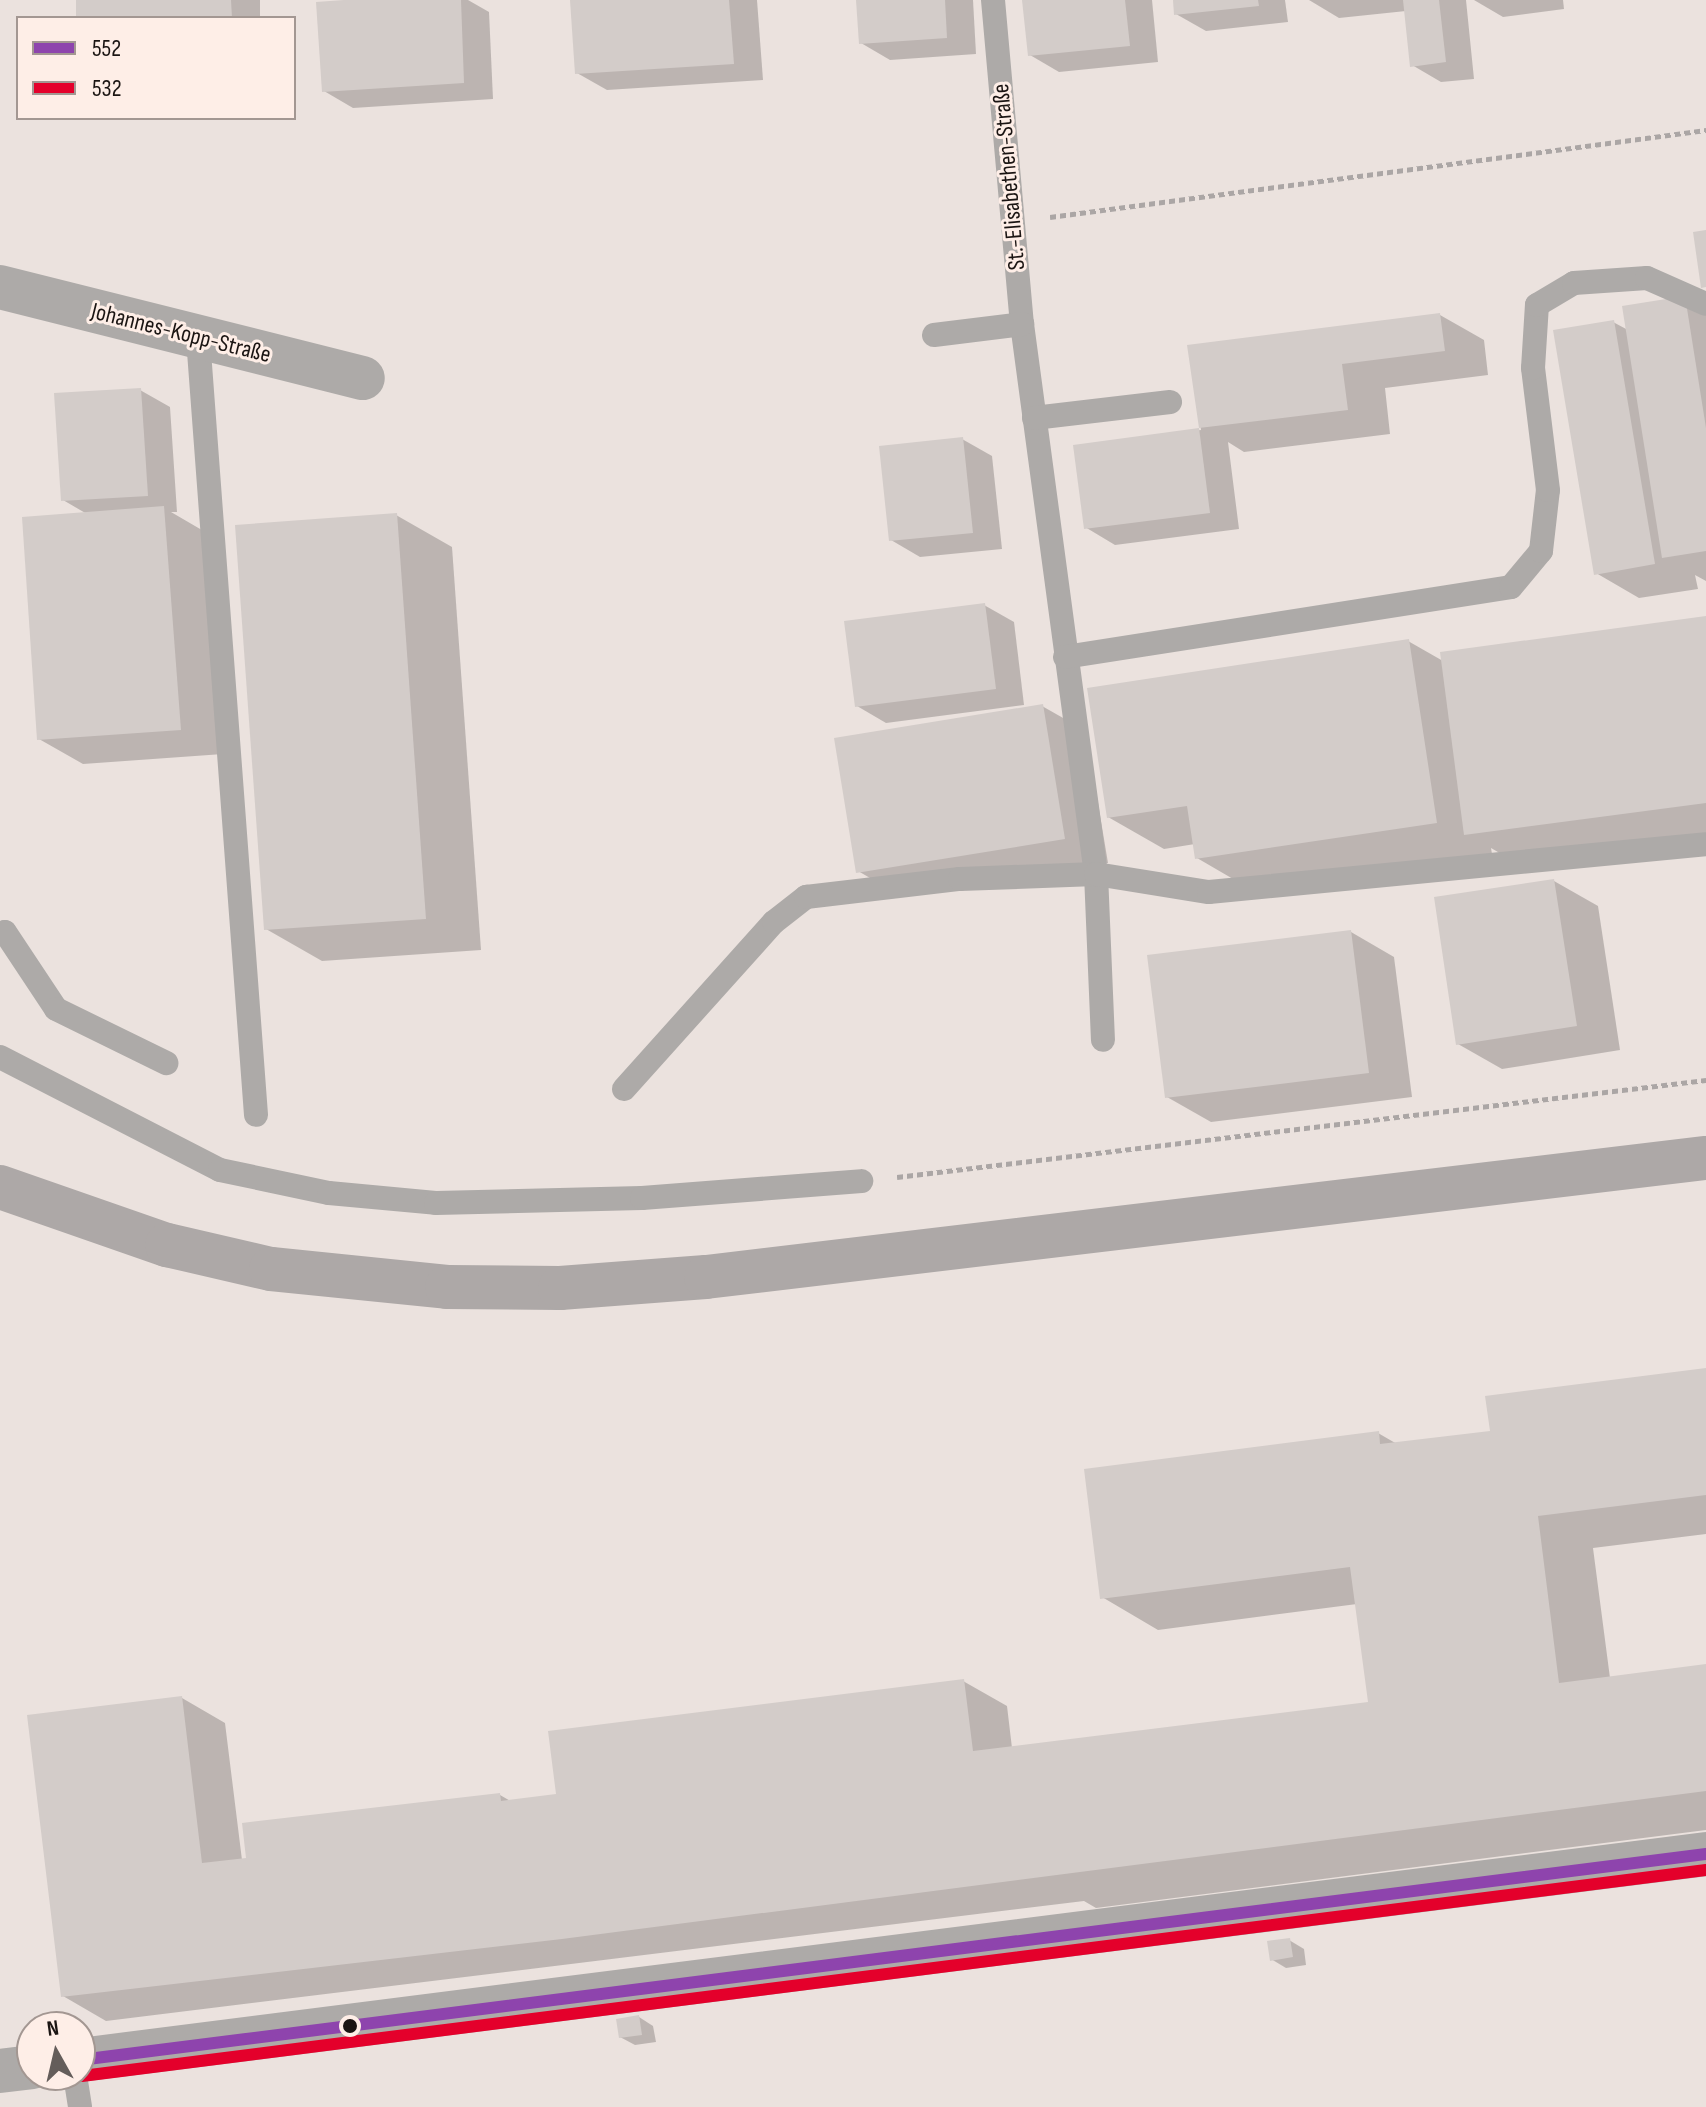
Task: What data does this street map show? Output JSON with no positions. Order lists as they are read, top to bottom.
{
  "streets": {
    "street": ["Johannes-Kopp-Straße"],
    "lane": ["St.-Elisabethen-Straße"]
  },
  "lines": ["transit line 552", "transit line 532"],
  "legend": ["552", "532"],
  "north": "top"
}
